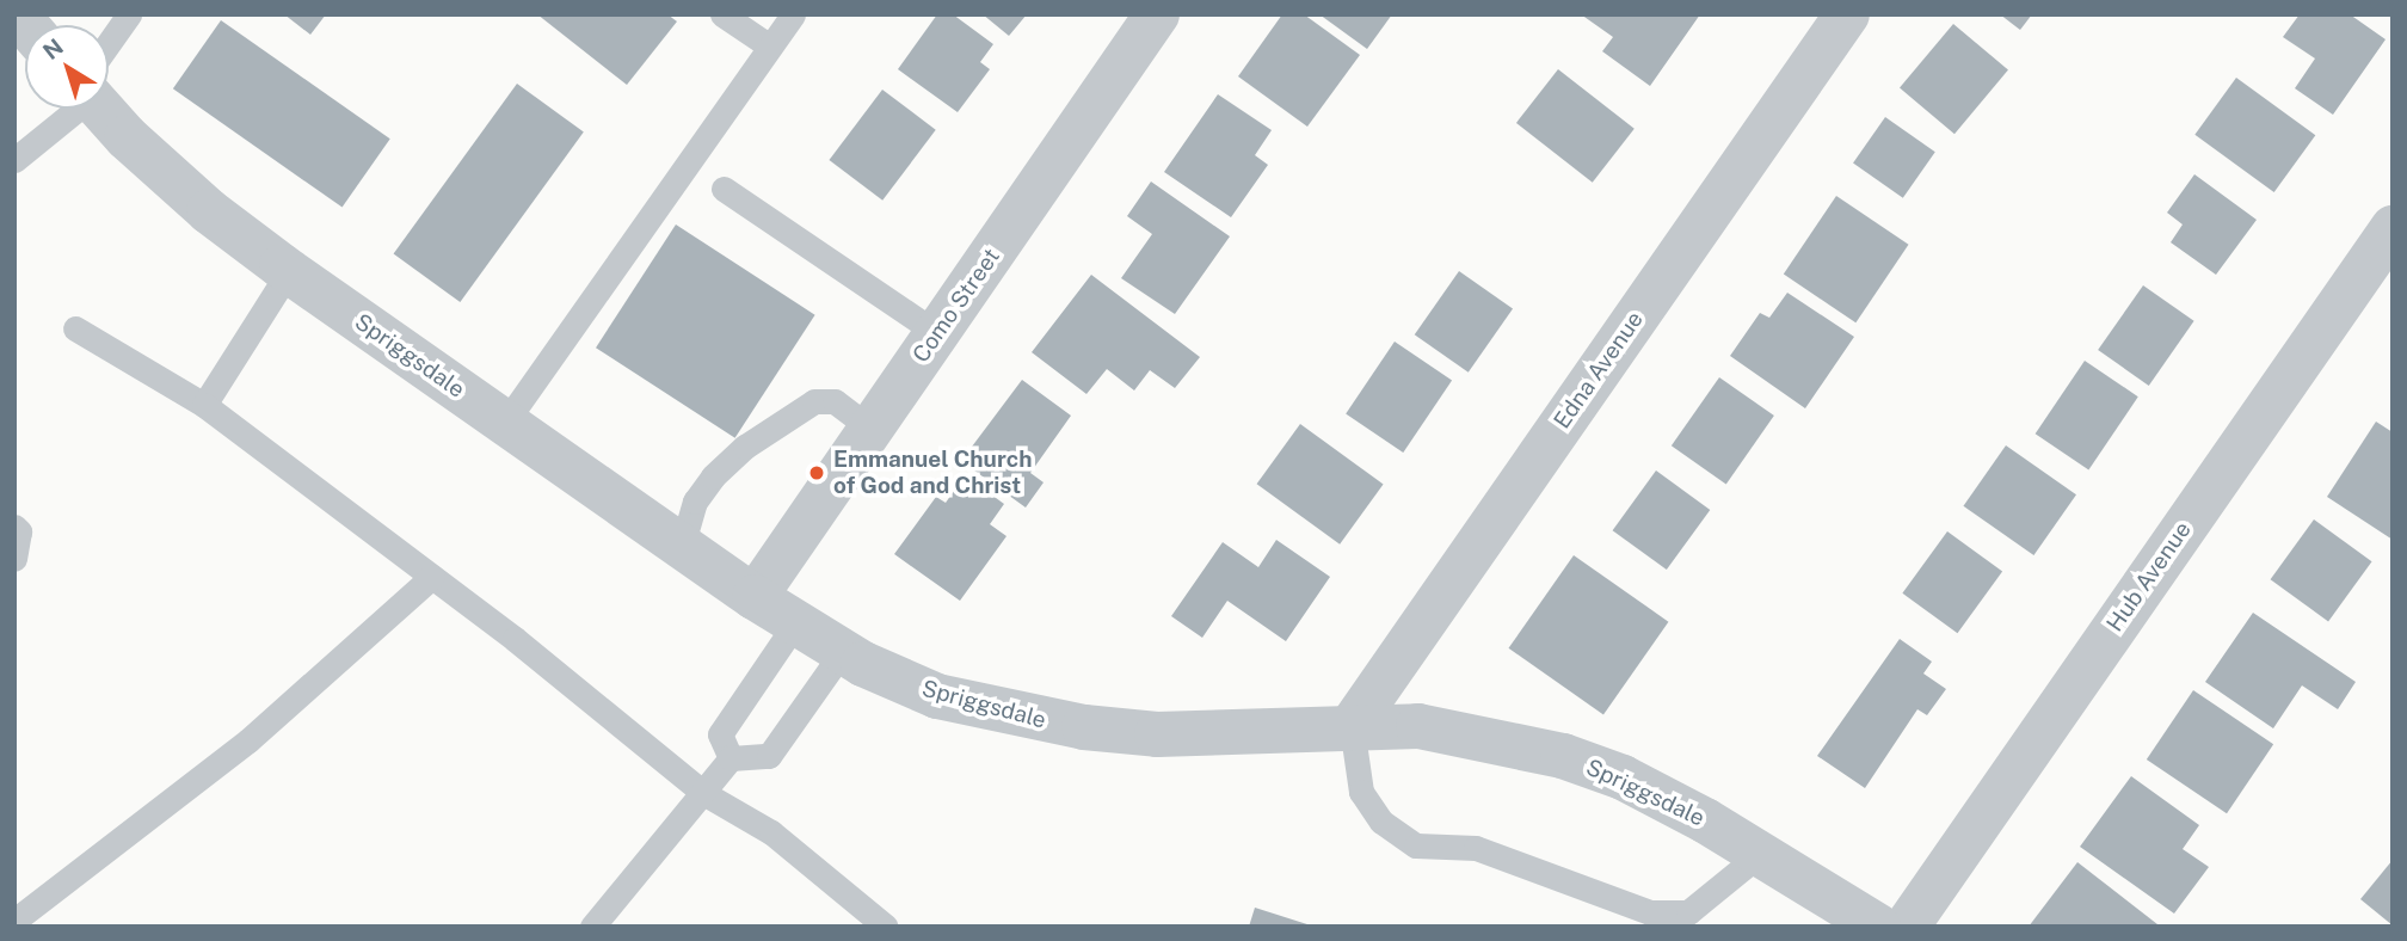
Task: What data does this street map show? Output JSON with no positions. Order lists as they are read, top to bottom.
{
  "streets": {
    "street": [
      "Como Street",
      "Spriggsdale",
      "Edna Avenue",
      "Hub Avenue"
    ]
  },
  "crossings": [
    ["Como Street", "Spriggsdale"],
    ["Spriggsdale", "Edna Avenue"]
  ],
  "places": ["Emmanuel Church of God and Christ"],
  "north": "top left"
}
